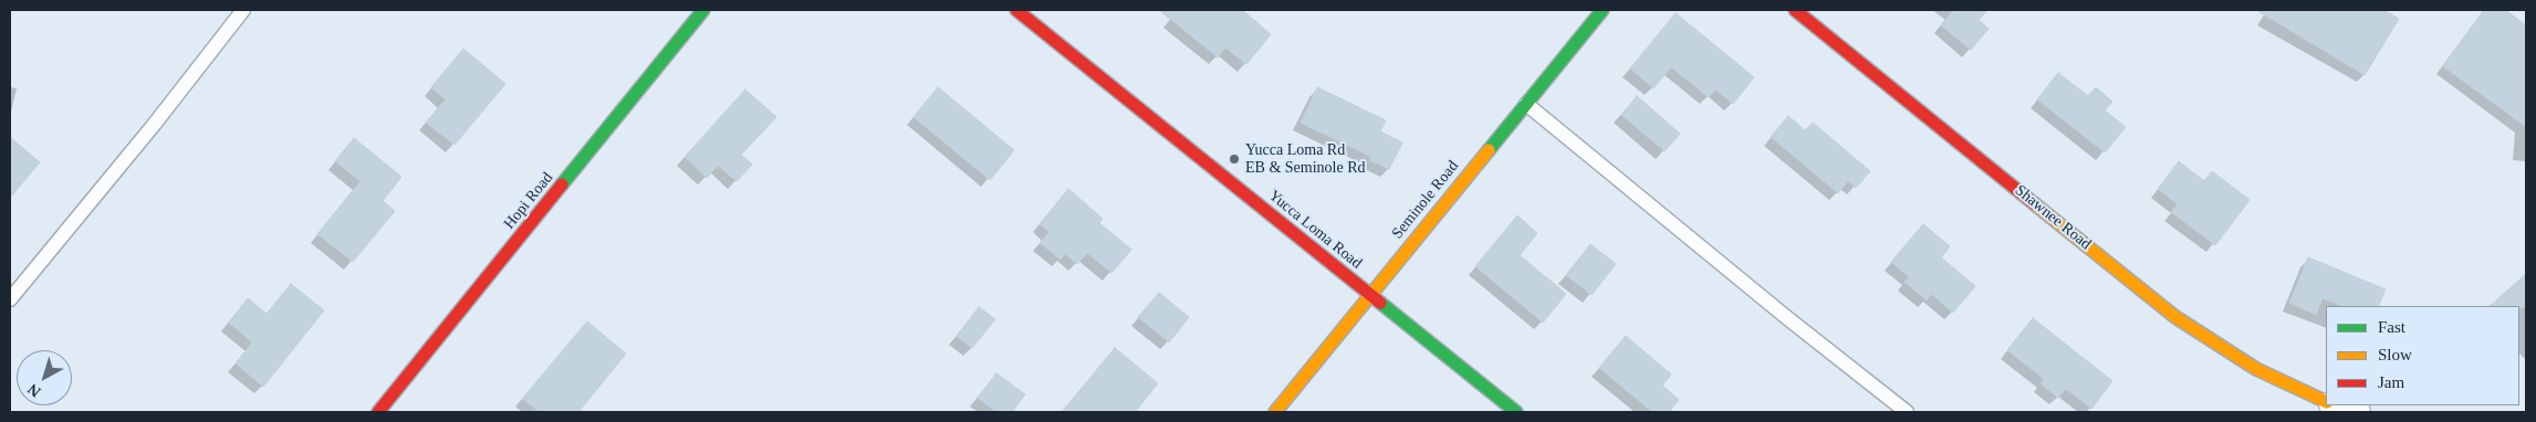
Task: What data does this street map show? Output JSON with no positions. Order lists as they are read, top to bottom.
{
  "streets": {
    "street": [
      "Seminole Road",
      "Hopi Road",
      "Shawnee Road",
      "Yucca Loma Road"
    ]
  },
  "crossings": [
    ["Seminole Road", "Yucca Loma Road"]
  ],
  "places": ["Yucca Loma Rd EB & Seminole Rd"],
  "legend": ["Fast", "Slow", "Jam"],
  "north": "bottom left"
}
